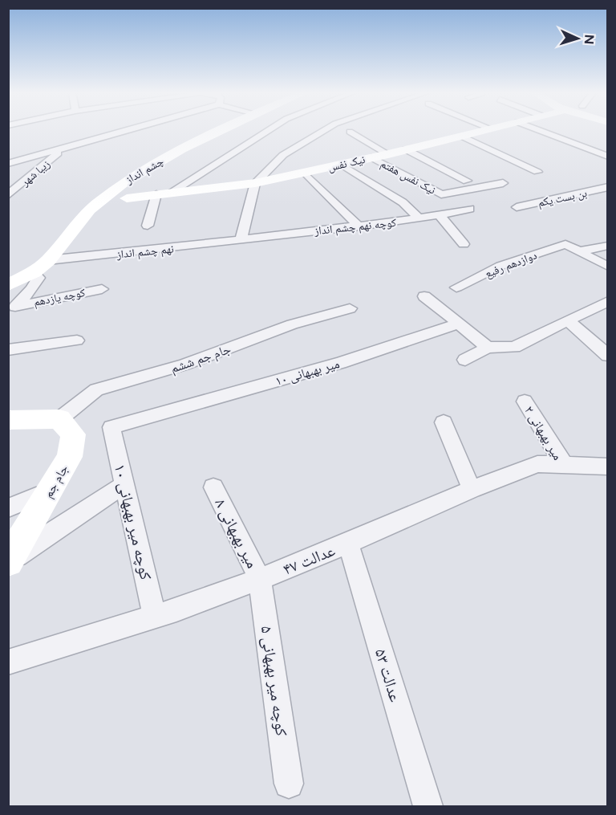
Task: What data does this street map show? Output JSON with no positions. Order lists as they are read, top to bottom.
{
  "streets": {
    "street": [
      "نیک نفس",
      "چشم انداز",
      "زیبا شهر",
      "نیک نفس هفتم",
      "بن بست یکم",
      "کوچه نهم چشم انداز",
      "نهم چشم انداز",
      "دوازدهم رفیع",
      "کوچه یازدهم",
      "جام جم ششم",
      "۱۰ میر بهبهانی",
      "۲ میر بهبهانی",
      "جام جم",
      "کوچه میر بهبهانی ۱۰",
      "۸ میر بهبهانی",
      "عدالت ۴۷",
      "عدالت ۵۳",
      "کوچه میر بهبهانی ۵"
    ]
  },
  "crossings": [
    ["نیک نفس", "نیک نفس هفتم"],
    ["چشم انداز", "نهم چشم انداز"],
    ["کوچه نهم چشم انداز", "نهم چشم انداز"],
    ["جام جم ششم", "جام جم"],
    ["۱۰ میر بهبهانی", "کوچه میر بهبهانی ۱۰"],
    ["۲ میر بهبهانی", "عدالت ۴۷"],
    ["کوچه میر بهبهانی ۱۰", "عدالت ۴۷"],
    ["۸ میر بهبهانی", "عدالت ۴۷"],
    ["۸ میر بهبهانی", "کوچه میر بهبهانی ۵"],
    ["عدالت ۴۷", "عدالت ۵۳"],
    ["عدالت ۴۷", "کوچه میر بهبهانی ۵"]
  ],
  "north": "right"
}
